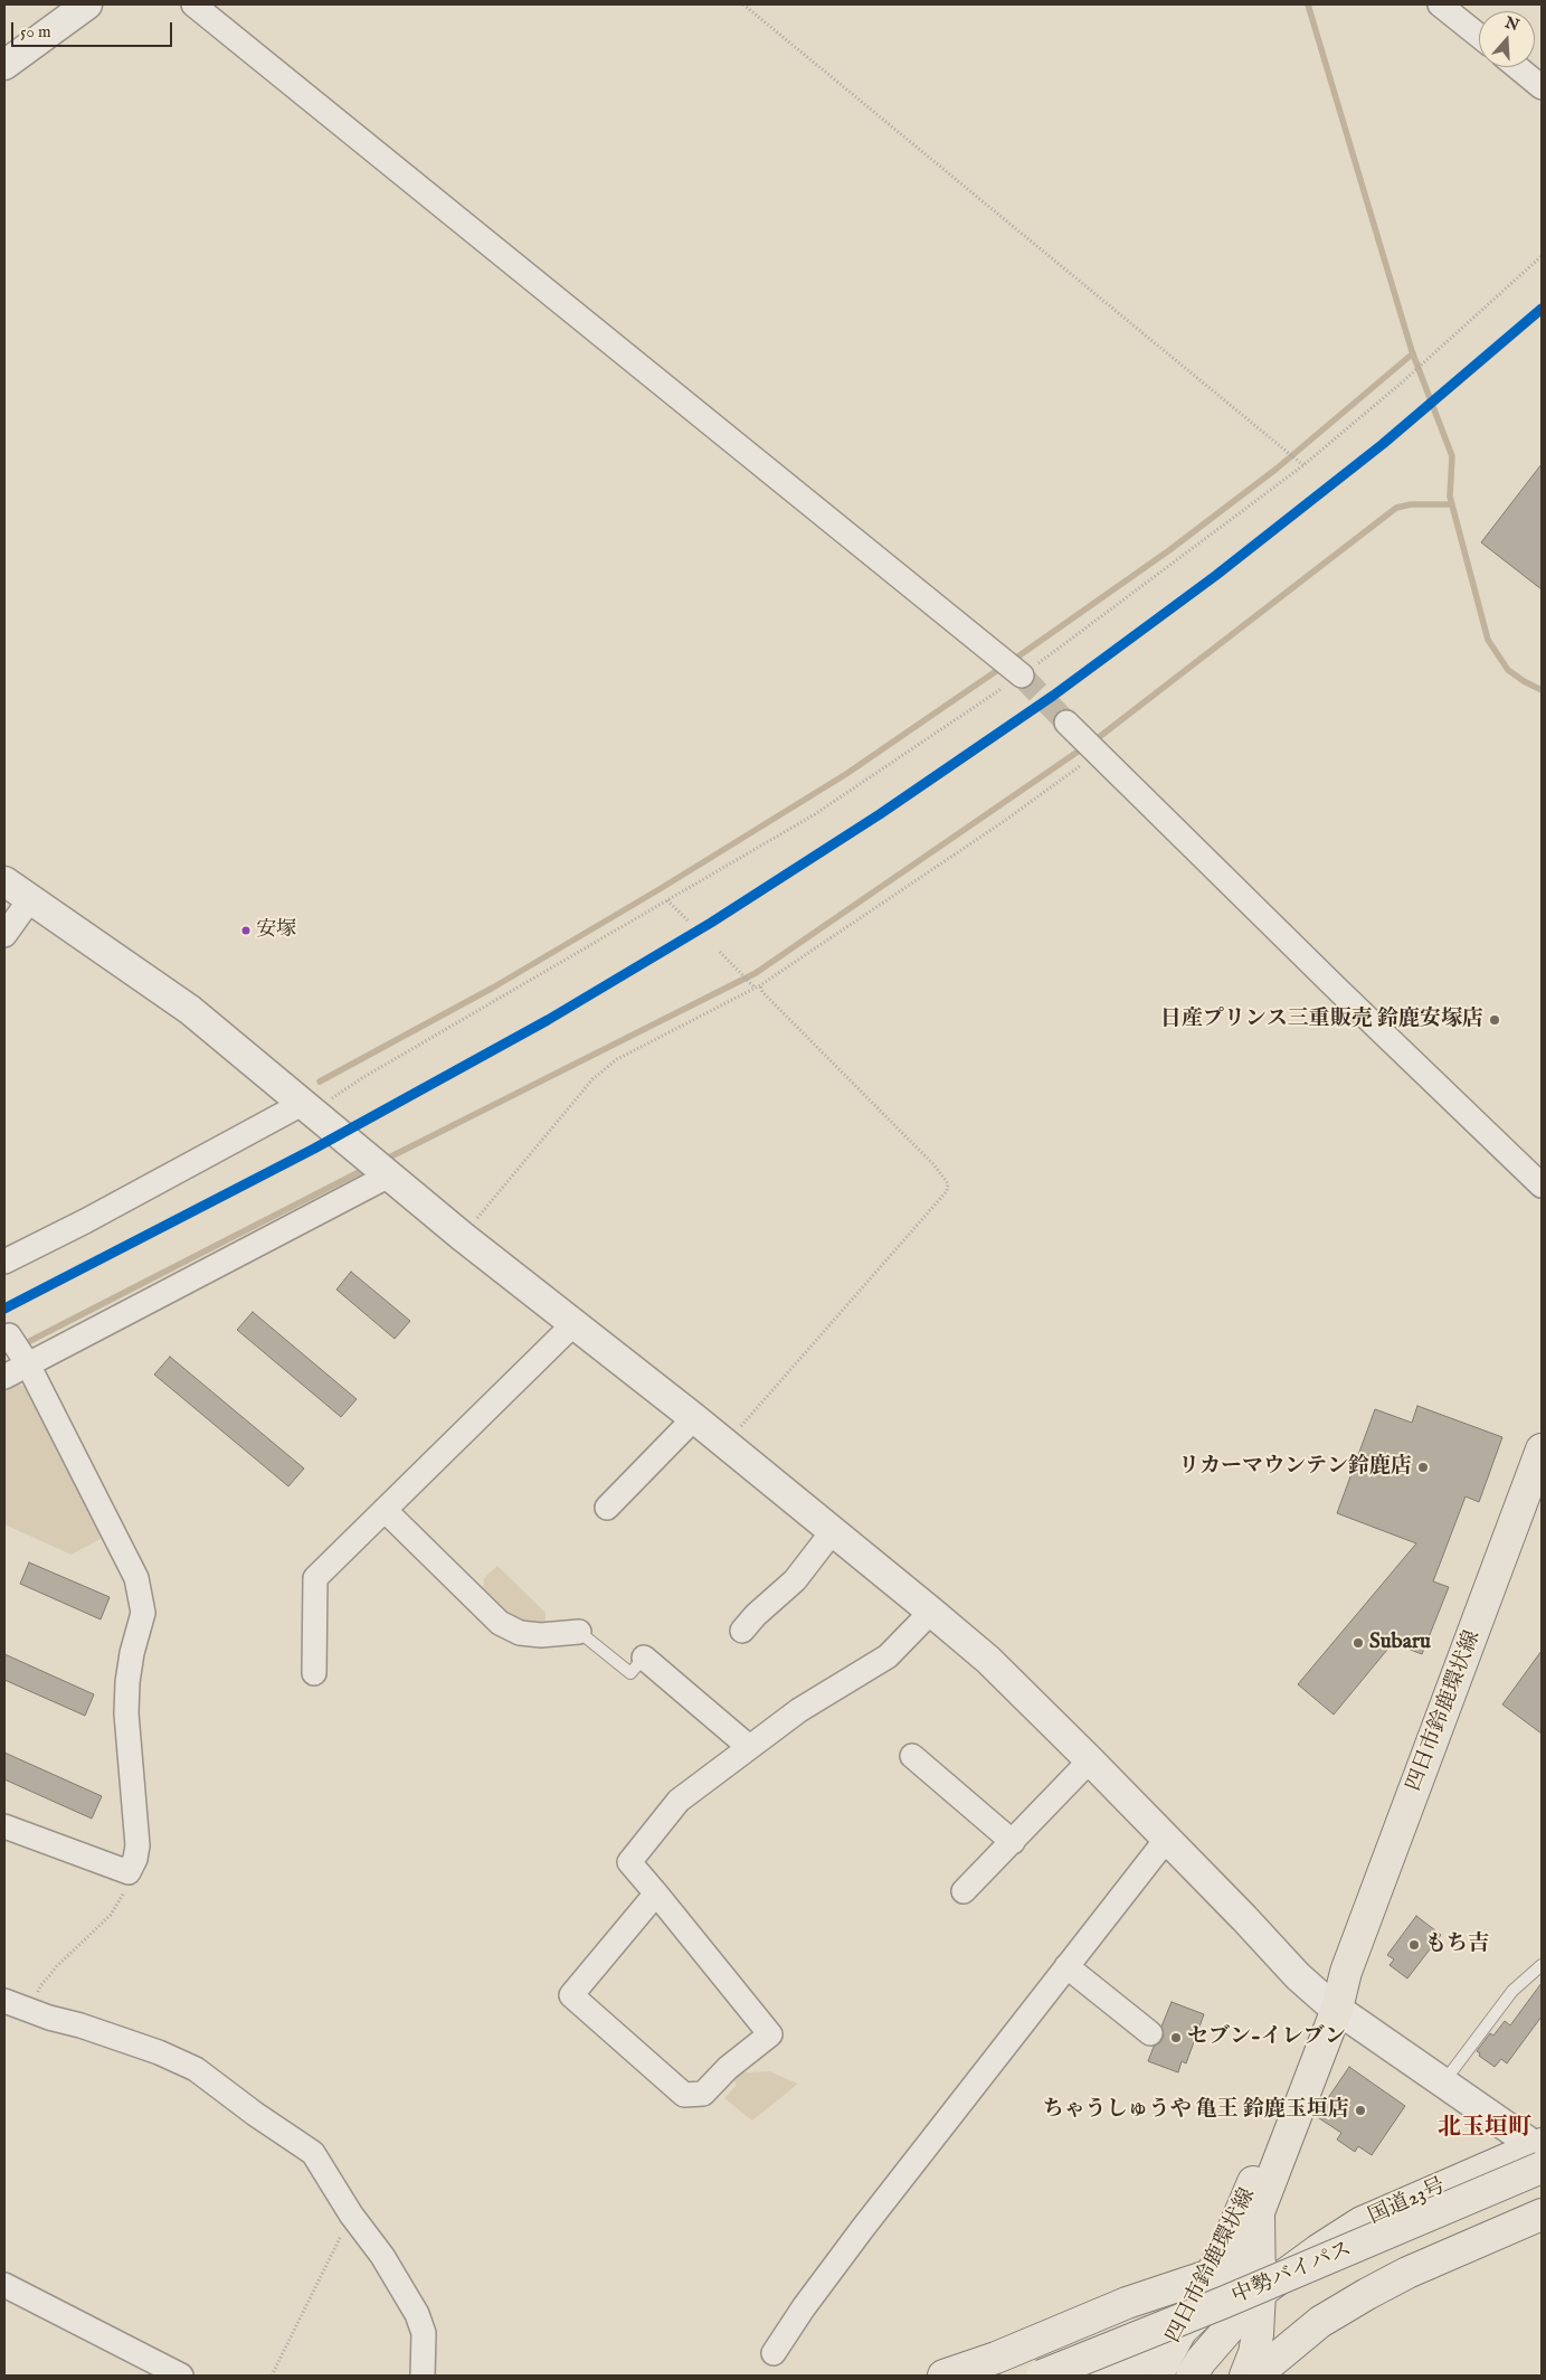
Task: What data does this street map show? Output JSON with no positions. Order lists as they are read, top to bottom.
{
  "streets": {
    "main road": ["四日市鈴鹿環状線", "国道23号", "中勢バイパス"]
  },
  "crossings": [
    ["四日市鈴鹿環状線", "国道23号"],
    ["国道23号", "中勢バイパス"]
  ],
  "districts": ["北玉垣町"],
  "places": [
    "安塚",
    "日産プリンス三重販売 鈴鹿安塚店",
    "リカーマウンテン鈴鹿店",
    "Subaru",
    "もち吉",
    "セブン-イレブン",
    "ちゃうしゅうや 亀王 鈴鹿玉垣店"
  ],
  "scale_bar": "50 m",
  "north": "top"
}
